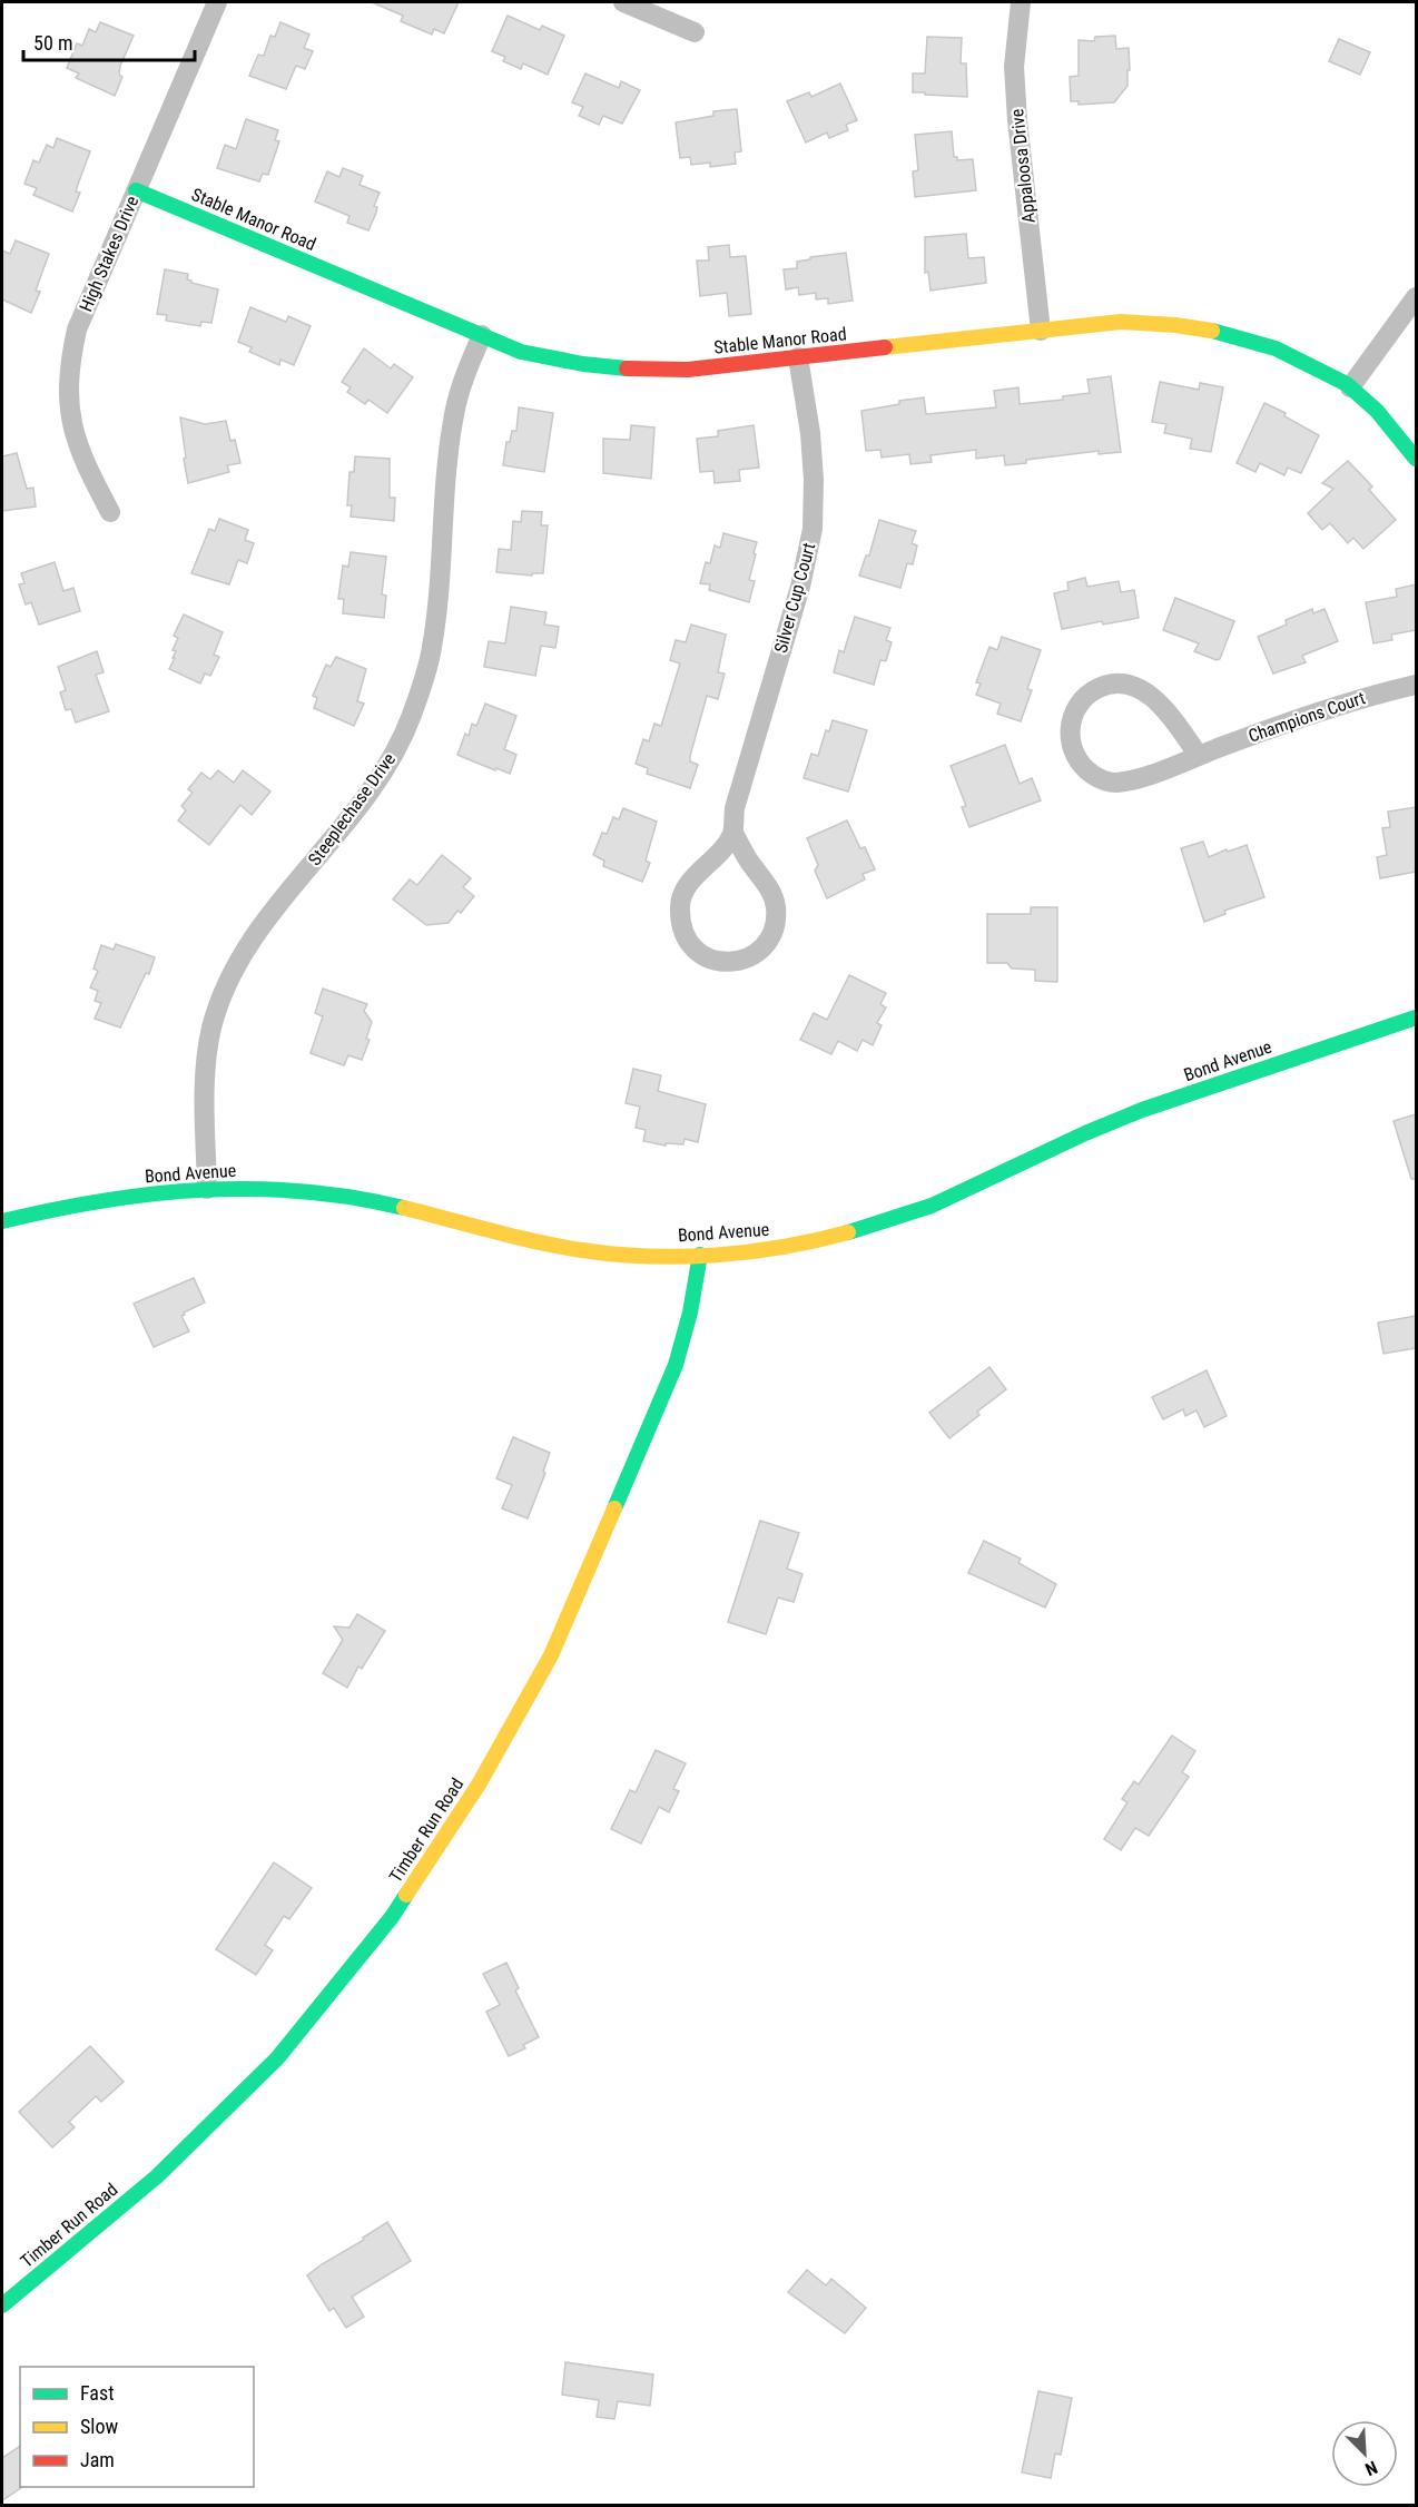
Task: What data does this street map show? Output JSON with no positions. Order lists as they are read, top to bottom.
{
  "streets": {
    "street": [
      "Appaloosa Drive",
      "Stable Manor Road",
      "High Stakes Drive",
      "Silver Cup Court",
      "Champions Court",
      "Steeplechase Drive",
      "Bond Avenue",
      "Timber Run Road"
    ]
  },
  "crossings": [
    ["Appaloosa Drive", "Stable Manor Road"],
    ["Stable Manor Road", "High Stakes Drive"],
    ["Stable Manor Road", "Silver Cup Court"],
    ["Stable Manor Road", "Steeplechase Drive"],
    ["Steeplechase Drive", "Bond Avenue"],
    ["Bond Avenue", "Timber Run Road"]
  ],
  "legend": ["Fast", "Slow", "Jam"],
  "scale_bar": "50 m",
  "north": "bottom right"
}
